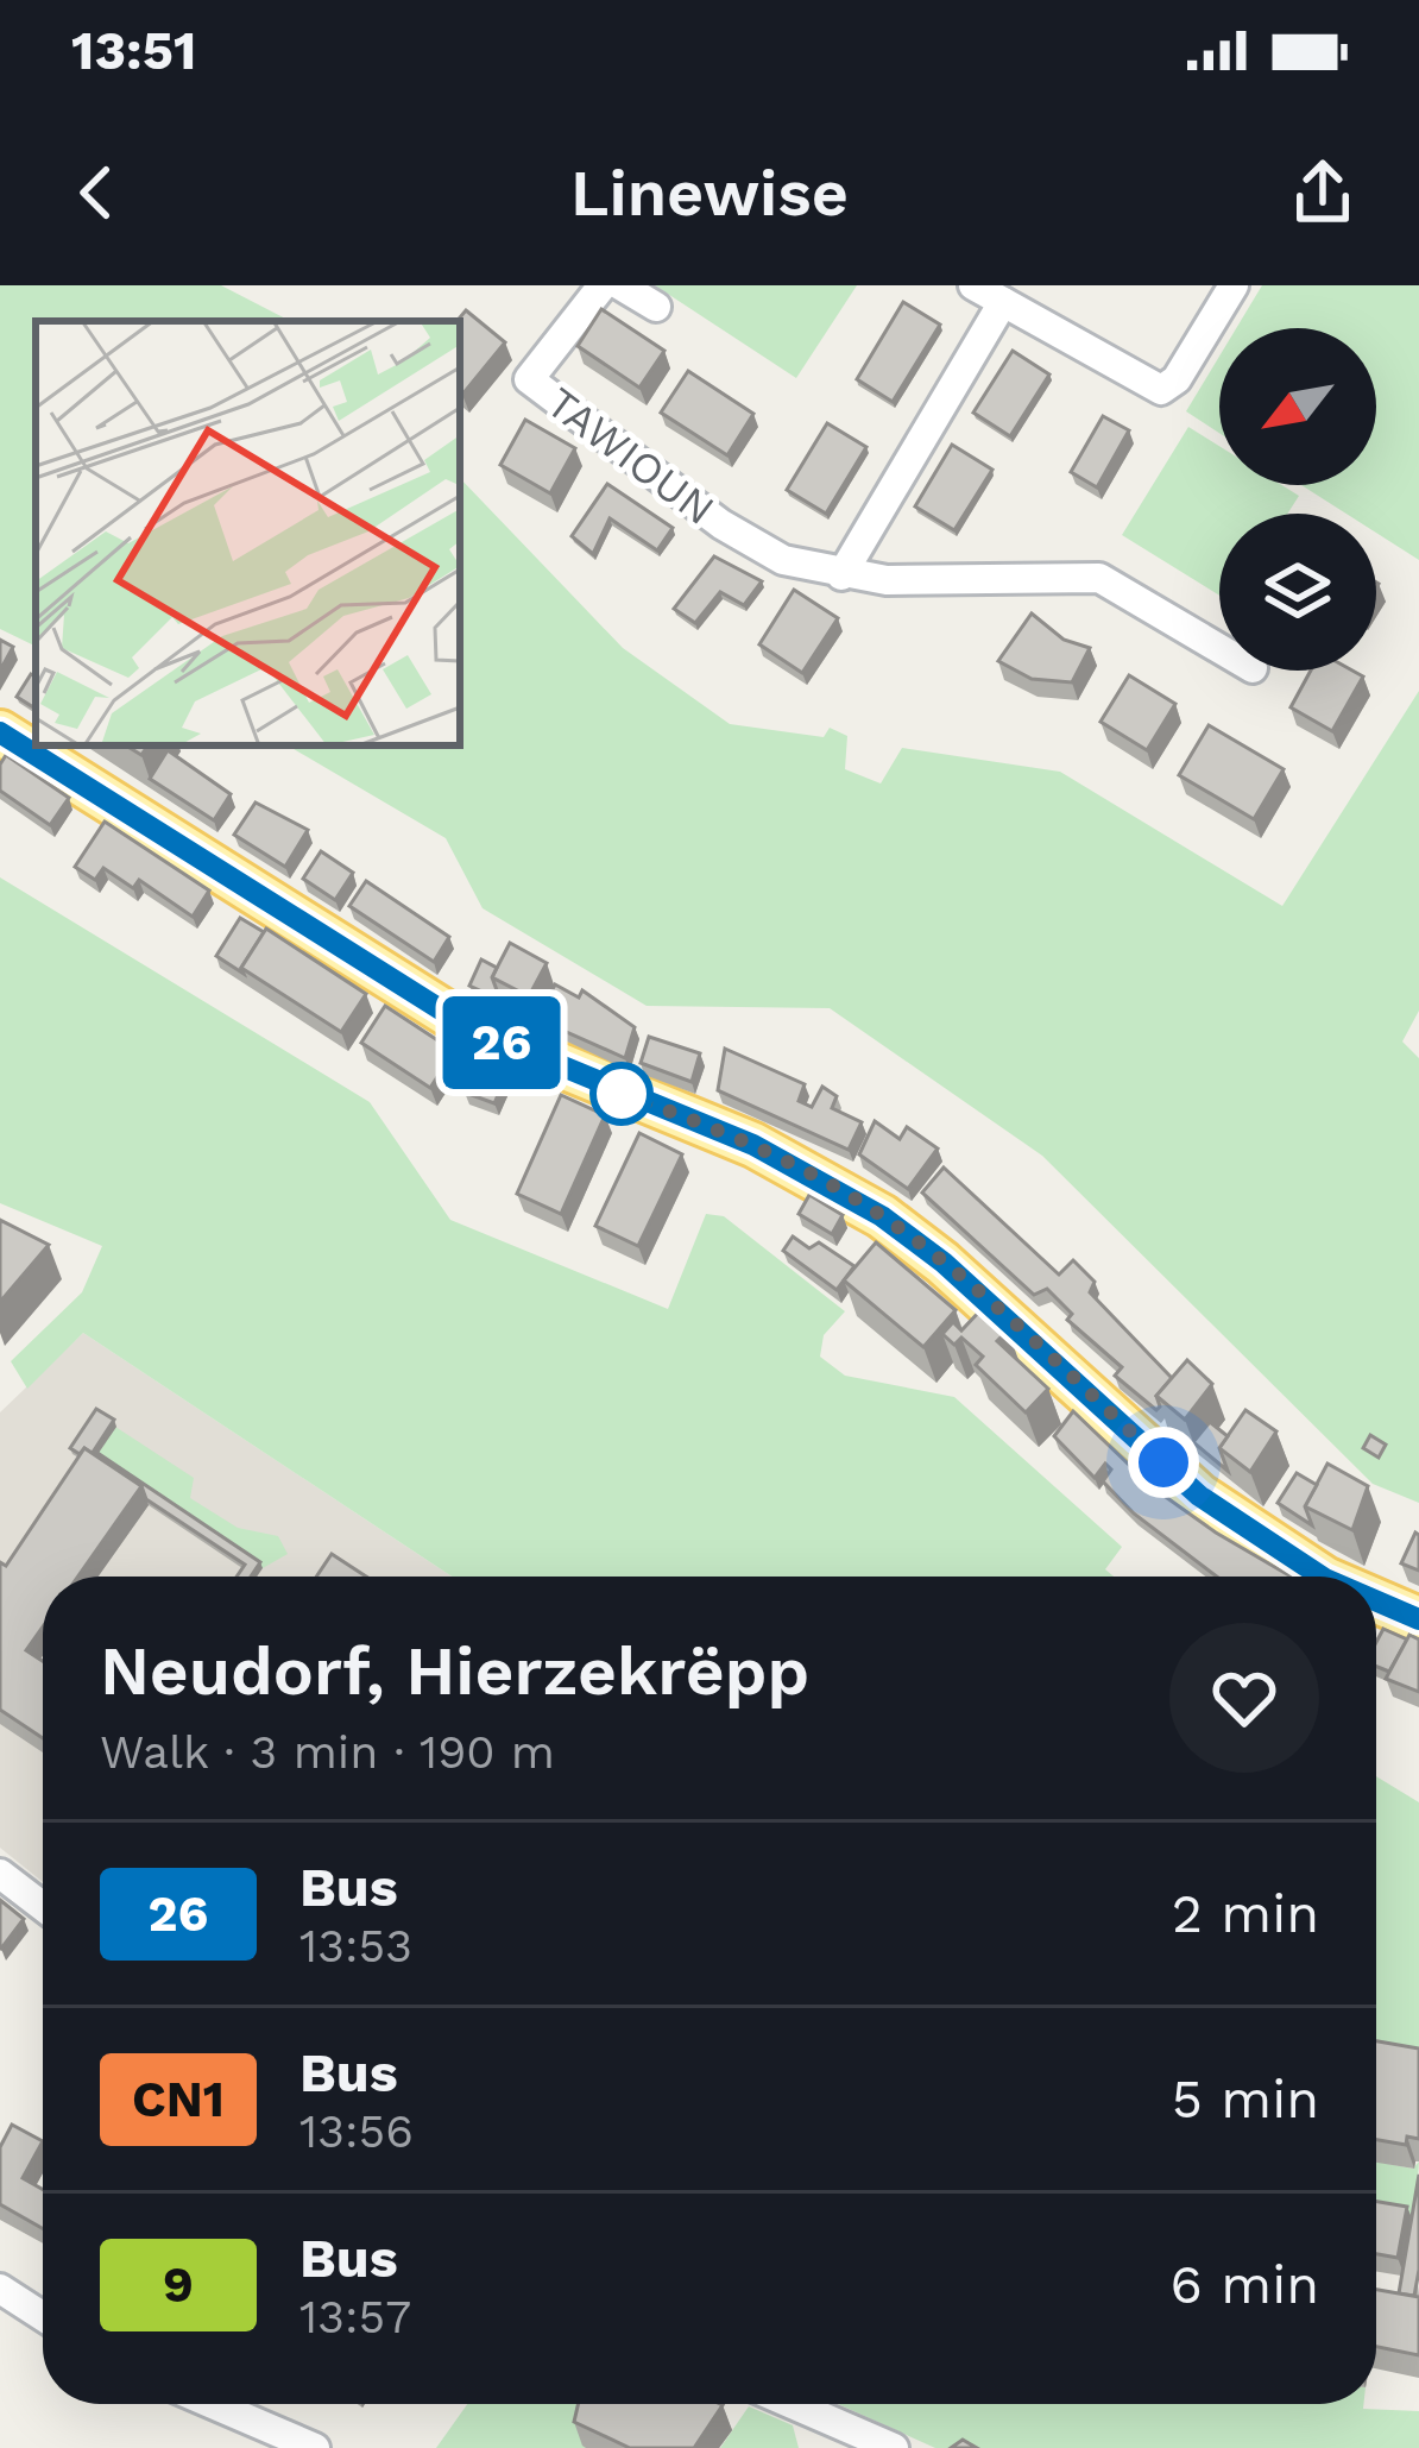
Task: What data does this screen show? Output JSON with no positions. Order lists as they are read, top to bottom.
{
  "streets": {
    "street": ["TAWIOUN"]
  },
  "lines": ["bus line 26"],
  "north": "bottom left",
  "page": {
    "status": "13:51",
    "header": "Linewise",
    "on_map": "26",
    "heading": ["Neudorf, Hierzekrëpp", "Walk · 3 min · 190 m"],
    "list": [
      {
        "mark": "26",
        "name": "Bus",
        "note": "13:53",
        "value": "2 min"
      },
      {
        "mark": "CN1",
        "name": "Bus",
        "note": "13:56",
        "value": "5 min"
      },
      {
        "mark": "9",
        "name": "Bus",
        "note": "13:57",
        "value": "6 min"
      }
    ]
  }
}
